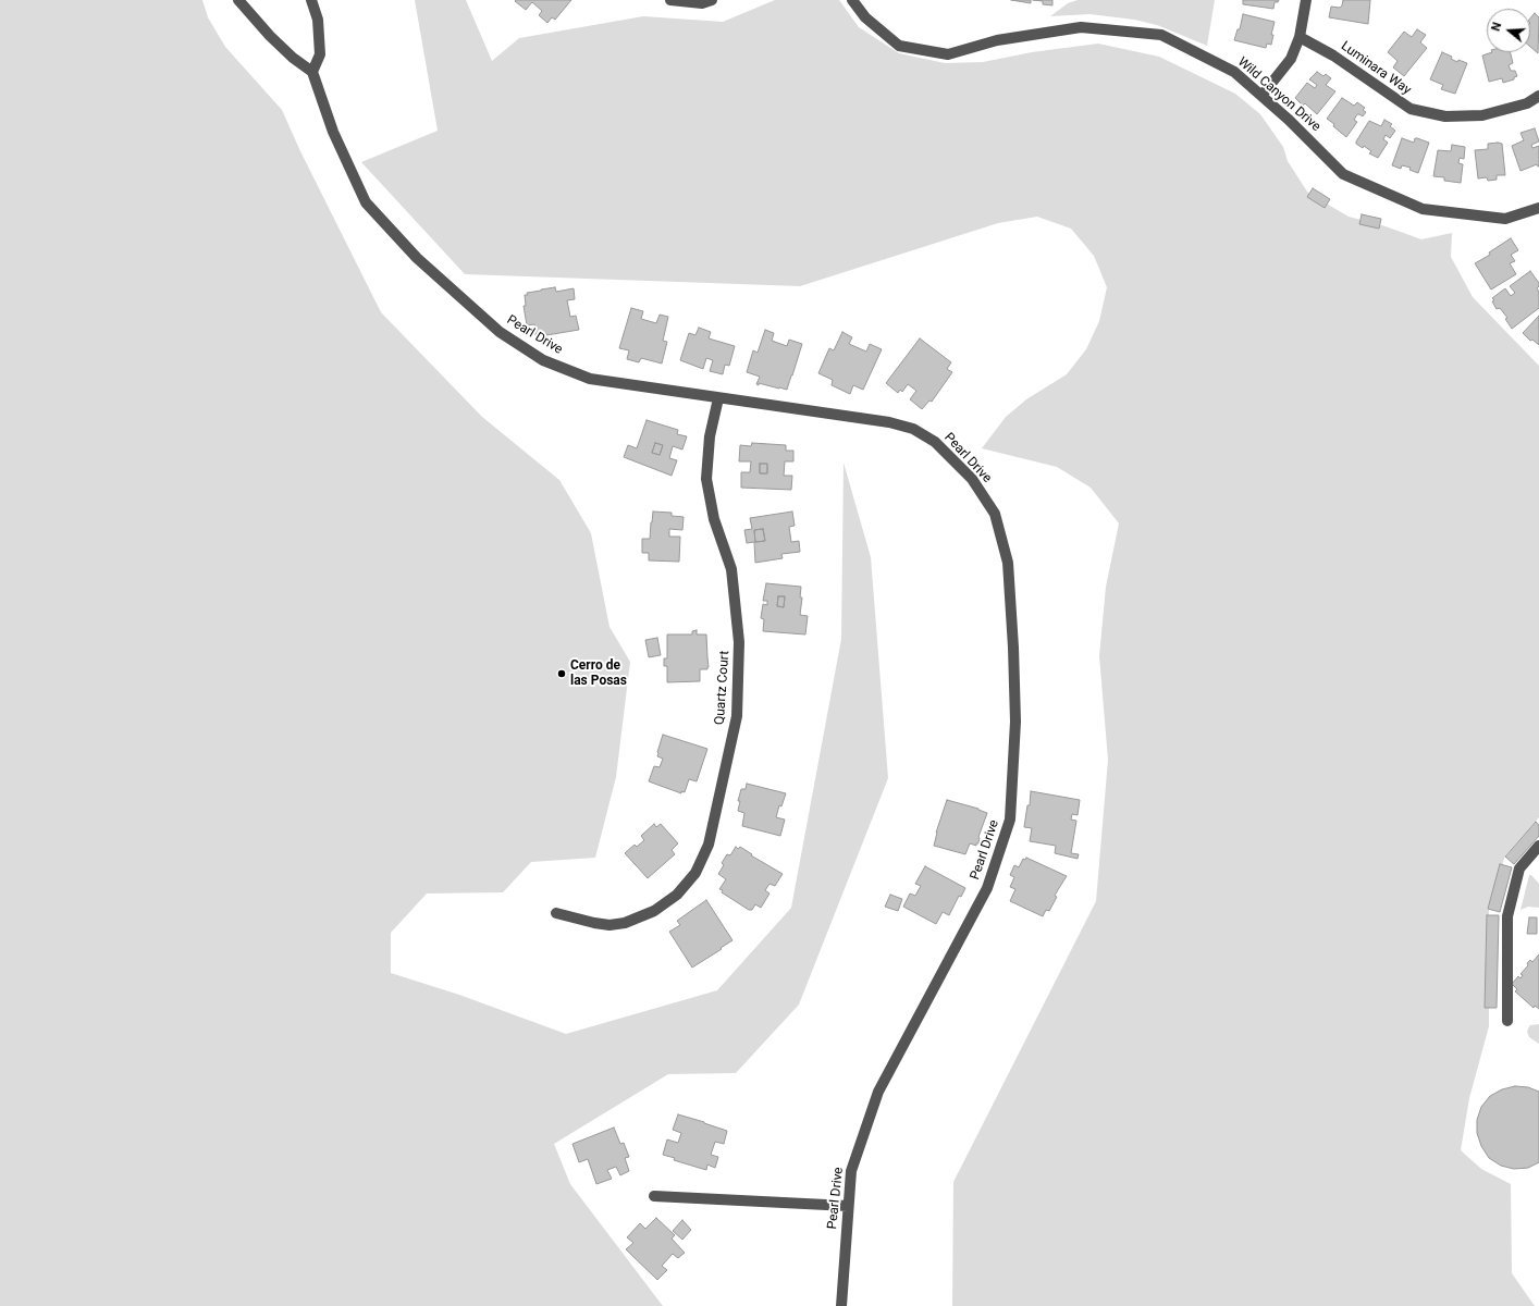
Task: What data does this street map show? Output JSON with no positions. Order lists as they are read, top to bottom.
{
  "streets": {
    "street": [
      "Luminara Way",
      "Wild Canyon Drive",
      "Pearl Drive",
      "Quartz Court"
    ]
  },
  "crossings": [
    ["Pearl Drive", "Quartz Court"]
  ],
  "places": ["Cerro de las Posas"],
  "north": "left"
}
